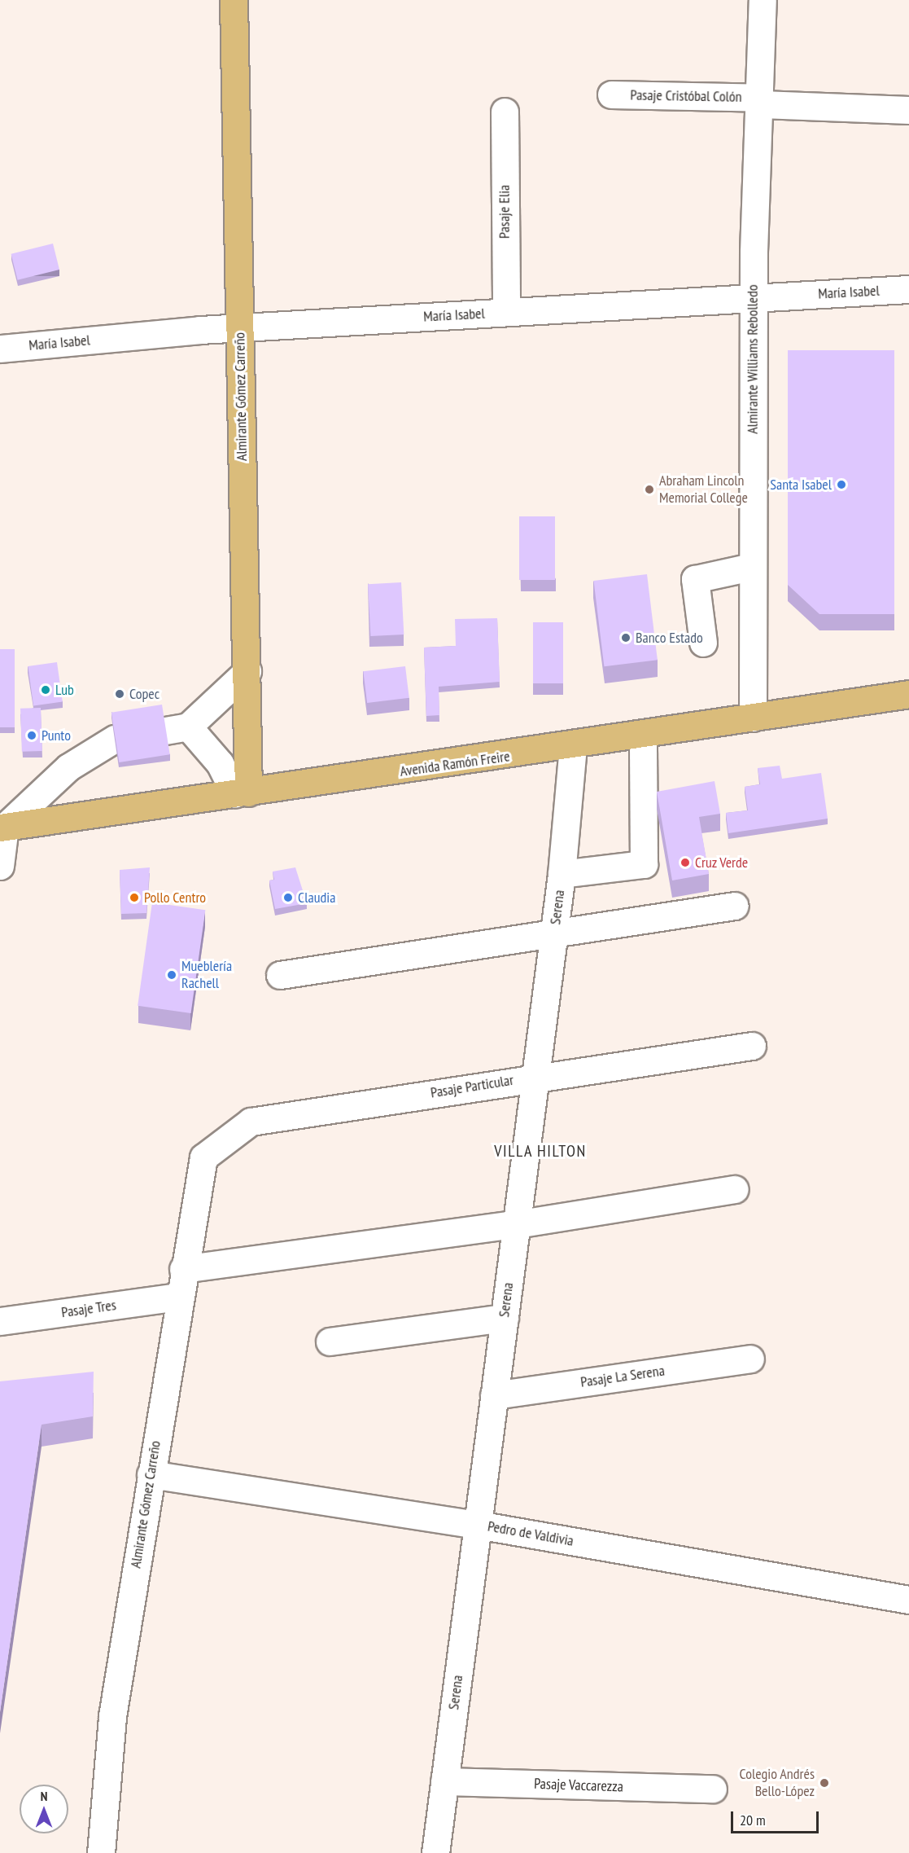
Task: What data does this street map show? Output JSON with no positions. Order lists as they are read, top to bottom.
{
  "streets": {
    "main road": ["Almirante Gómez Carreño", "Avenida Ramón Freire"],
    "street": [
      "Pasaje Cristóbal Colón",
      "Pasaje Elia",
      "María Isabel",
      "Almirante Williams Rebolledo",
      "Serena",
      "Pasaje Particular",
      "Pasaje Tres",
      "Pasaje La Serena",
      "Pedro de Valdivia",
      "Pasaje Vaccarezza"
    ]
  },
  "crossings": [
    ["Pasaje Cristóbal Colón", "Almirante Williams Rebolledo"],
    ["Pasaje Elia", "María Isabel"],
    ["María Isabel", "Almirante Williams Rebolledo"],
    ["María Isabel", "Almirante Gómez Carreño"],
    ["Almirante Williams Rebolledo", "Avenida Ramón Freire"],
    ["Almirante Gómez Carreño", "Avenida Ramón Freire"],
    ["Almirante Gómez Carreño", "Pasaje Particular"],
    ["Almirante Gómez Carreño", "Pasaje Tres"],
    ["Almirante Gómez Carreño", "Pedro de Valdivia"],
    ["Avenida Ramón Freire", "Serena"],
    ["Serena", "Pasaje Particular"],
    ["Serena", "Pasaje La Serena"],
    ["Serena", "Pedro de Valdivia"],
    ["Serena", "Pasaje Vaccarezza"]
  ],
  "districts": ["VILLA HILTON"],
  "places": [
    "Santa Isabel",
    "Abraham Lincoln Memorial College",
    "Banco Estado",
    "Lub",
    "Copec",
    "Punto",
    "Cruz Verde",
    "Pollo Centro",
    "Claudia",
    "Mueblería Rachell",
    "Colegio Andrés Bello-López"
  ],
  "scale_bar": "20 m",
  "north": "top"
}
